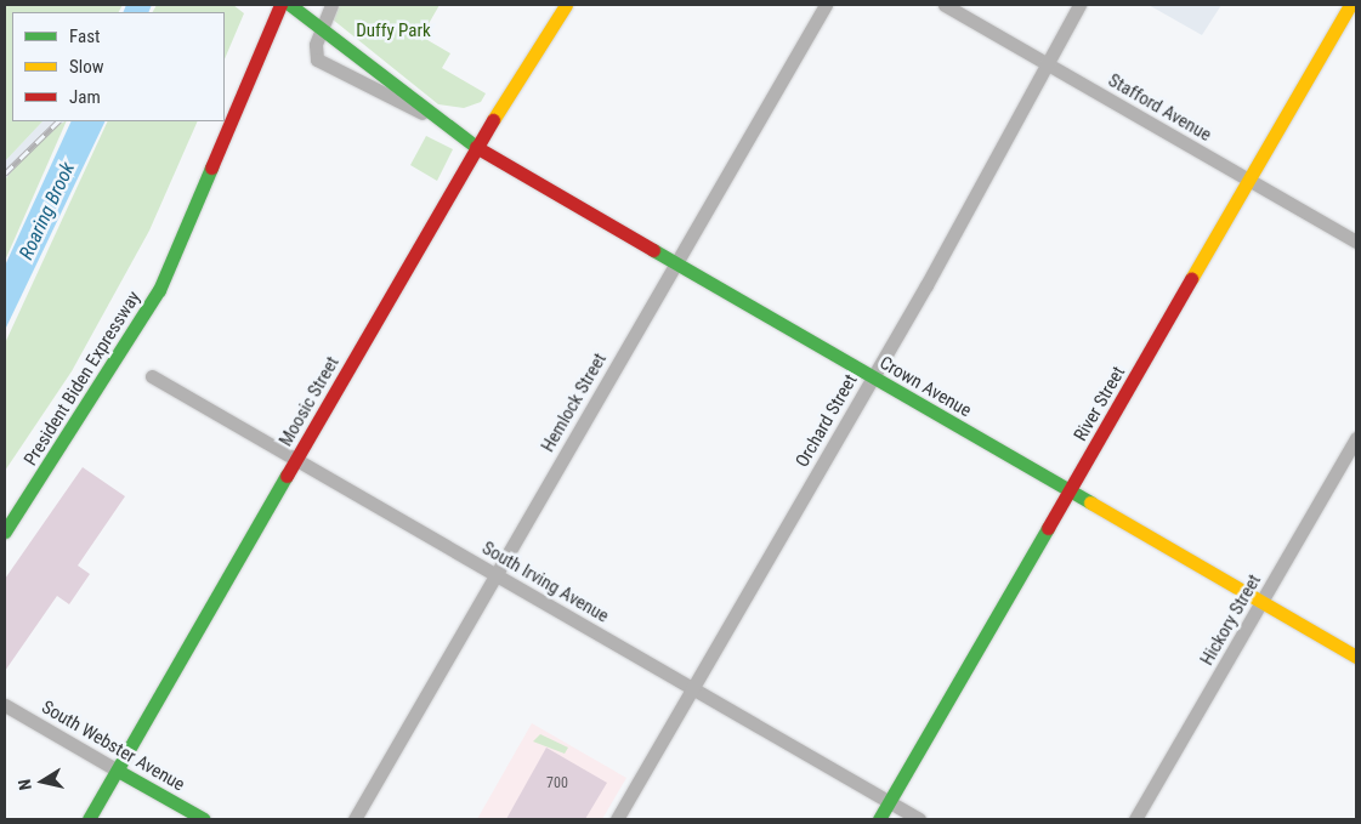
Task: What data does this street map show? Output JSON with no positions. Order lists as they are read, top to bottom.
{
  "streets": {
    "main road": [
      "President Biden Expressway",
      "Crown Avenue",
      "Moosic Street",
      "River Street",
      "South Webster Avenue"
    ],
    "street": [
      "Stafford Avenue",
      "Hemlock Street",
      "Orchard Street",
      "South Irving Avenue",
      "Hickory Street"
    ]
  },
  "crossings": [
    ["Stafford Avenue", "River Street"],
    ["Stafford Avenue", "Orchard Street"],
    ["Crown Avenue", "Moosic Street"],
    ["Crown Avenue", "Hemlock Street"],
    ["Crown Avenue", "River Street"],
    ["Crown Avenue", "Orchard Street"],
    ["Crown Avenue", "Hickory Street"],
    ["Moosic Street", "South Irving Avenue"],
    ["Moosic Street", "South Webster Avenue"],
    ["Hemlock Street", "South Irving Avenue"],
    ["River Street", "South Irving Avenue"],
    ["Orchard Street", "South Irving Avenue"]
  ],
  "water": ["Roaring Brook"],
  "parks": ["Duffy Park"],
  "house_numbers": ["700"],
  "legend": ["Fast", "Slow", "Jam"],
  "north": "left"
}
